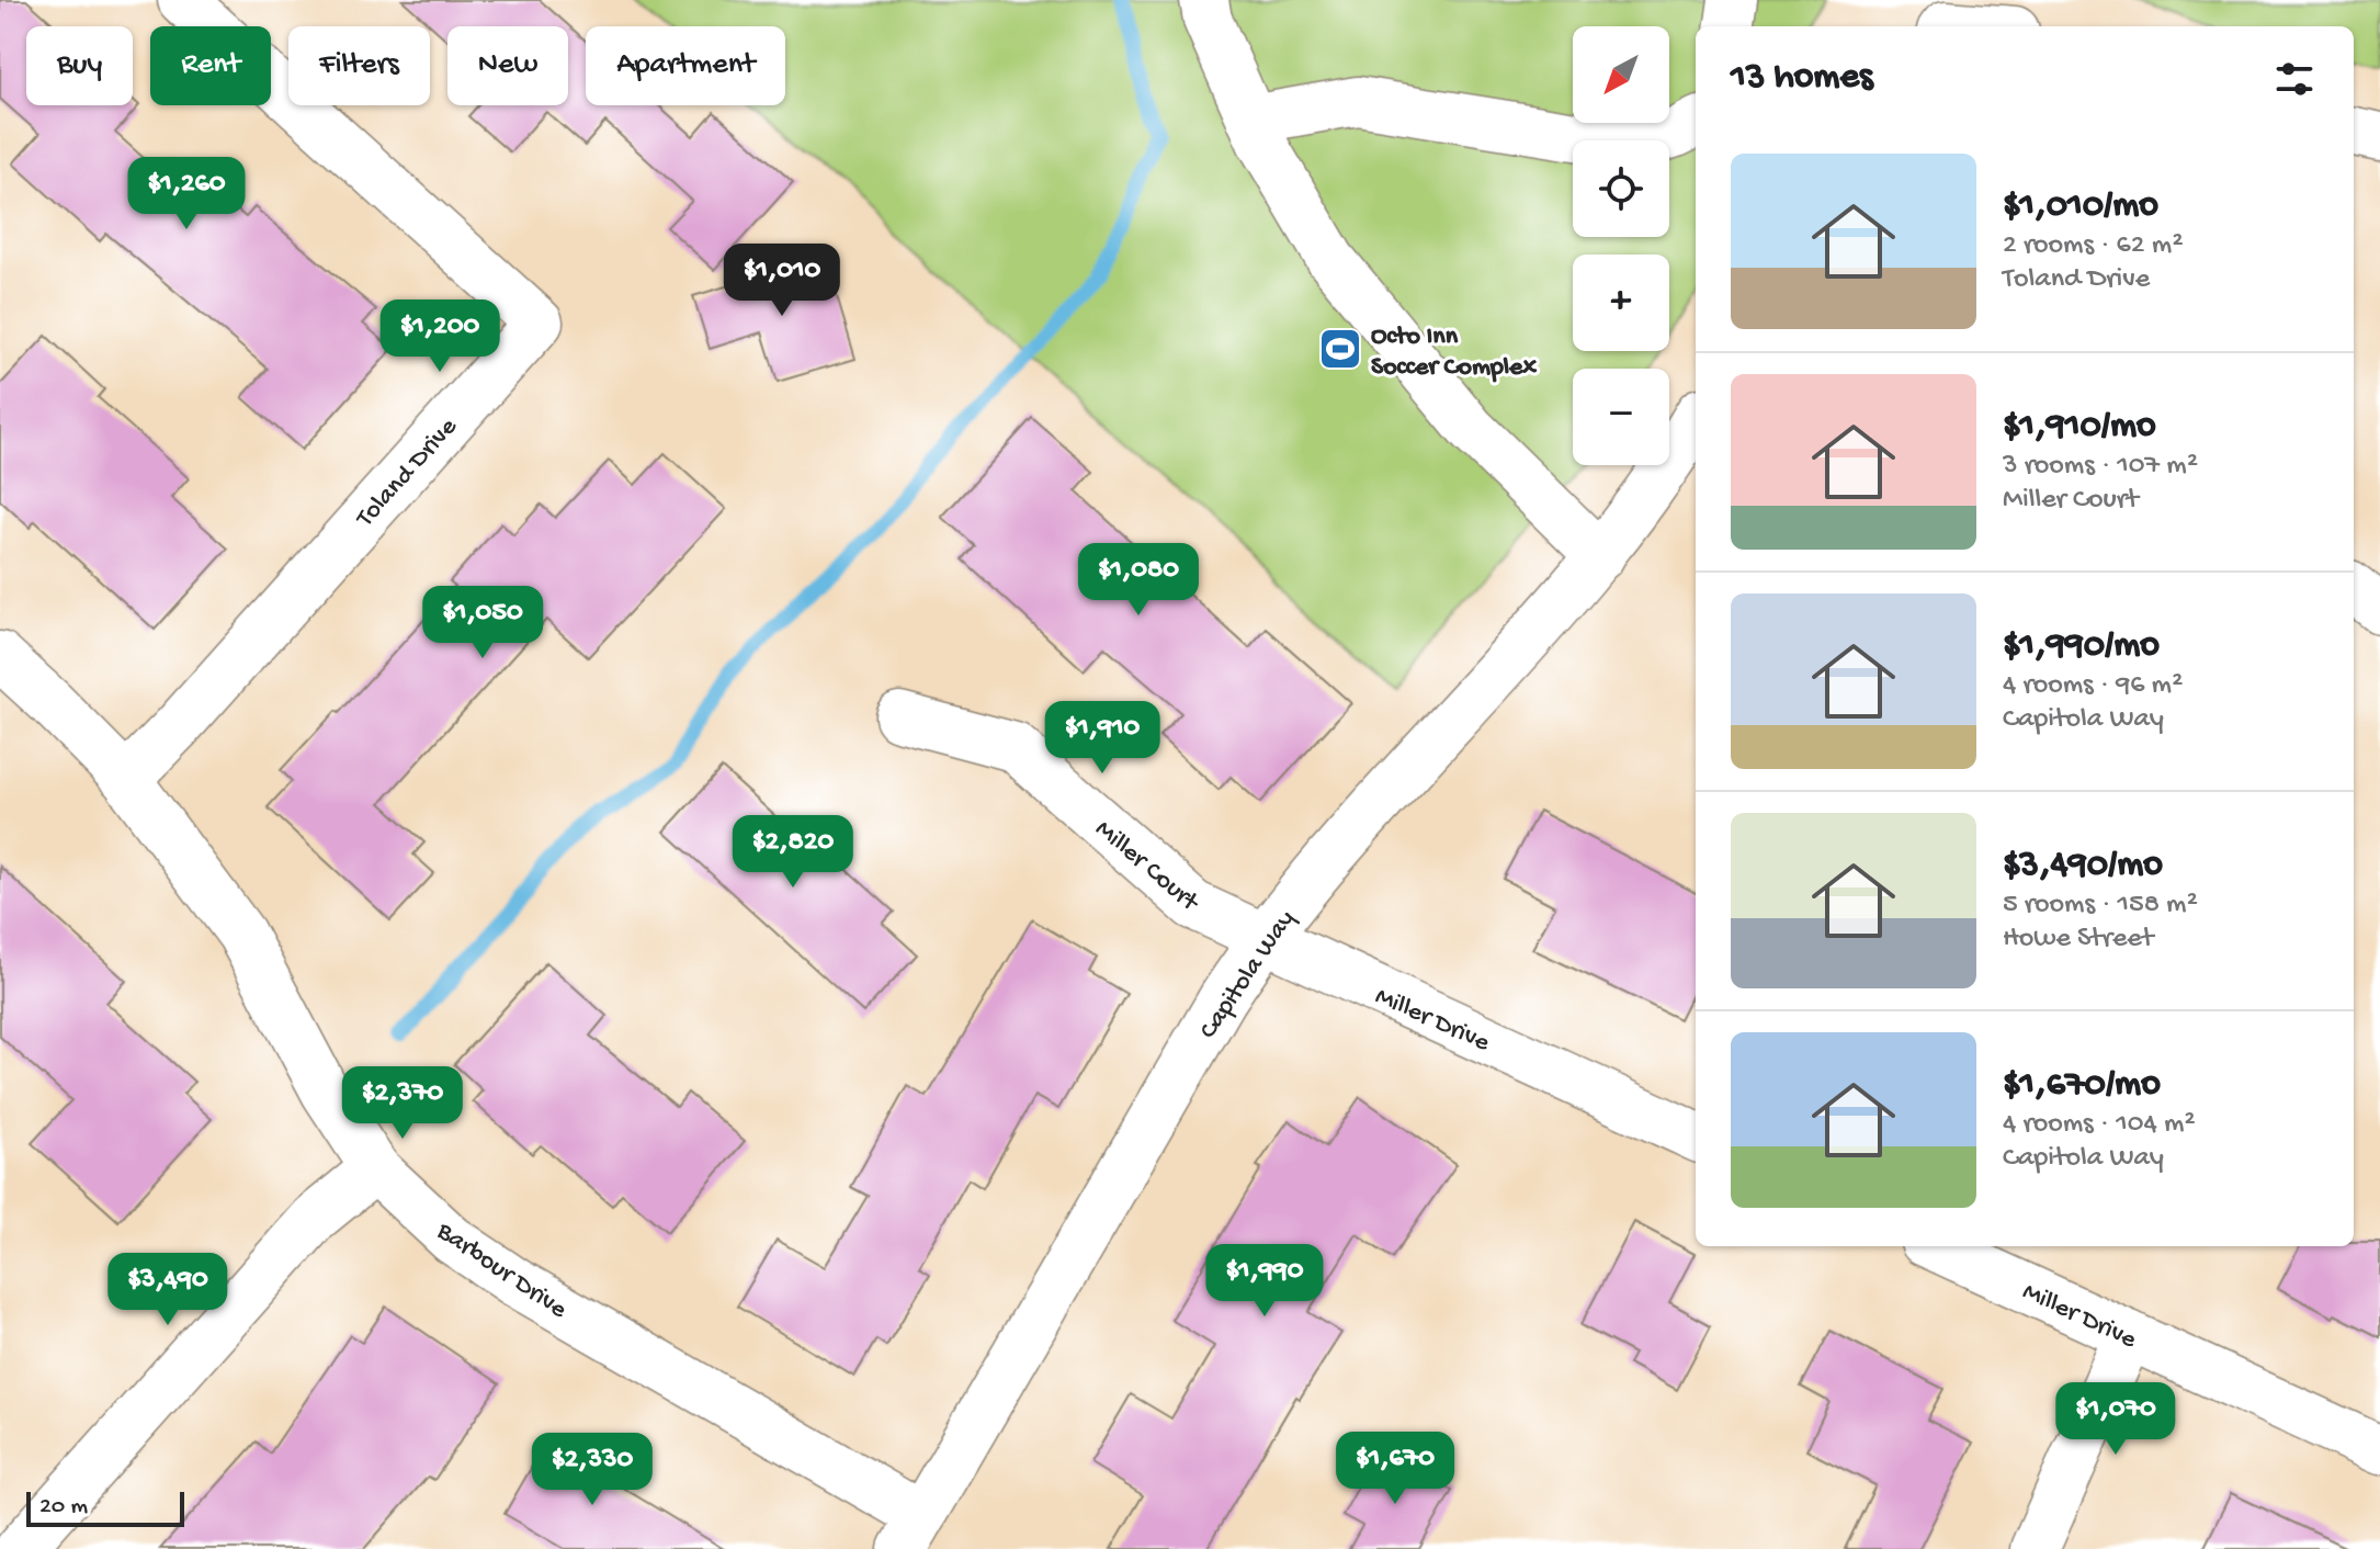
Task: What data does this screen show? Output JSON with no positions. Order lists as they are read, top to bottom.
{
  "streets": {
    "street": [
      "Toland Drive",
      "Miller Court",
      "Capitola Way",
      "Miller Drive",
      "Barbour Drive"
    ]
  },
  "crossings": [
    ["Toland Drive", "Barbour Drive"],
    ["Miller Court", "Capitola Way"],
    ["Miller Court", "Miller Drive"],
    ["Capitola Way", "Miller Drive"],
    ["Capitola Way", "Barbour Drive"]
  ],
  "places": {
    "sports": ["Octo Inn Soccer Complex"]
  },
  "scale_bar": "20 m",
  "north": "bottom left",
  "page": {
    "map_buttons": ["+", "−"],
    "chip": [
      "Buy",
      "Rent",
      "Filters",
      "New",
      "Apartment"
    ],
    "heading": "13 homes",
    "list": [
      {
        "name": "$1,010/mo",
        "note": "2 rooms · 62 m² · Toland Drive"
      },
      {
        "name": "$1,910/mo",
        "note": "3 rooms · 107 m² · Miller Court"
      },
      {
        "name": "$1,990/mo",
        "note": "4 rooms · 96 m² · Capitola Way"
      },
      {
        "name": "$3,490/mo",
        "note": "5 rooms · 158 m² · Howe Street"
      },
      {
        "name": "$1,670/mo",
        "note": "4 rooms · 104 m² · Capitola Way"
      }
    ],
    "price": [
      "$1,260",
      "$1,010",
      "$1,200",
      "$1,080",
      "$1,050",
      "$1,910",
      "$2,820",
      "$2,370",
      "$1,990",
      "$3,490",
      "$1,070",
      "$1,670",
      "$2,330"
    ],
    "scale": "20 m"
  }
}
